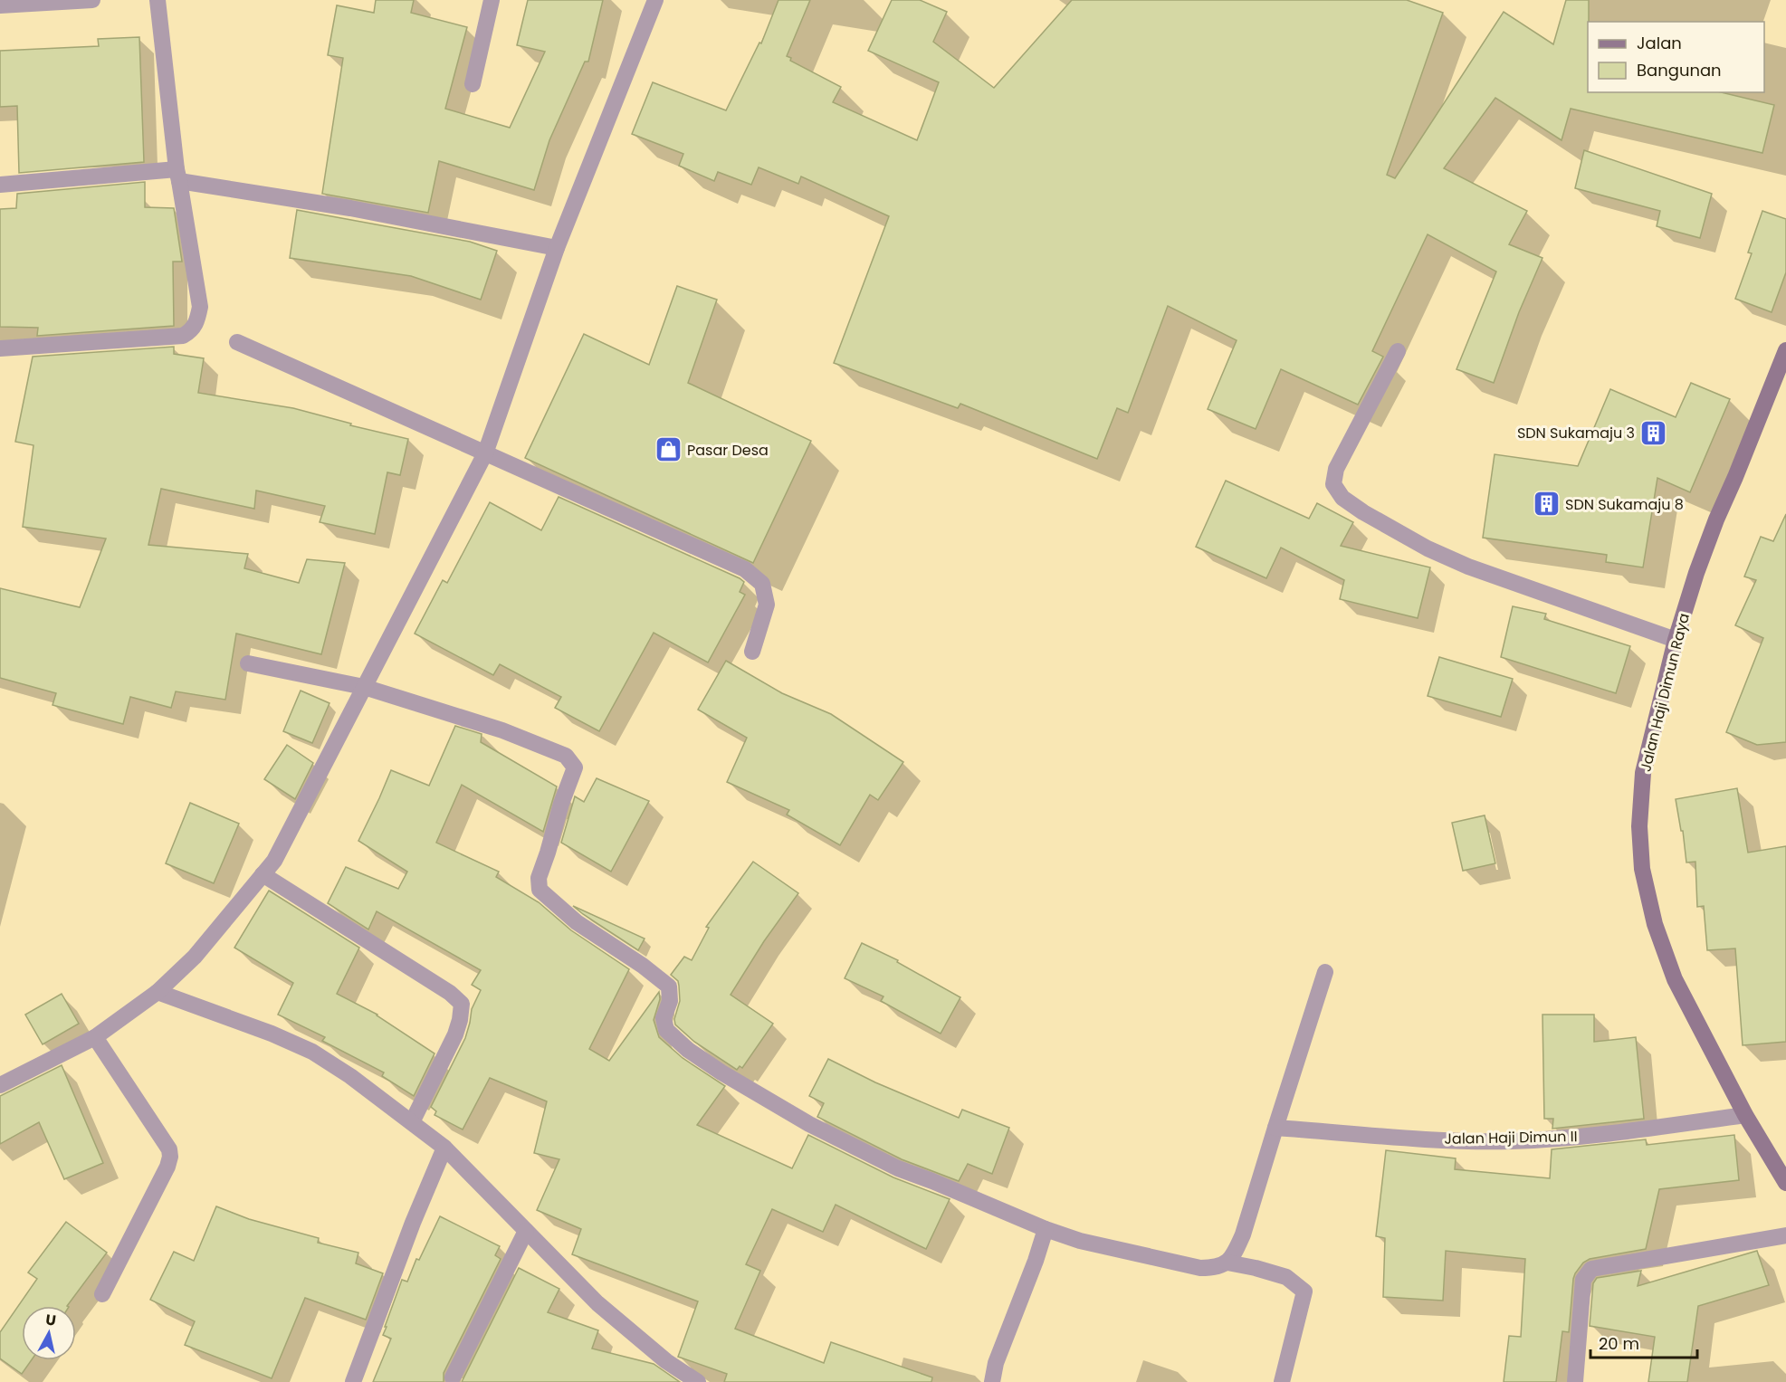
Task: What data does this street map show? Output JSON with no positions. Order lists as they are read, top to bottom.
{
  "streets": {
    "street": ["Jalan Haji Dimun Raya", "Jalan Haji Dimun II"]
  },
  "crossings": [
    ["Jalan Haji Dimun Raya", "Jalan Haji Dimun II"]
  ],
  "places": {
    "building": ["SDN Sukamaju 3", "SDN Sukamaju 8"],
    "shop": ["Pasar Desa"]
  },
  "legend": ["Jalan", "Bangunan"],
  "scale_bar": "20 m",
  "north": "top"
}
